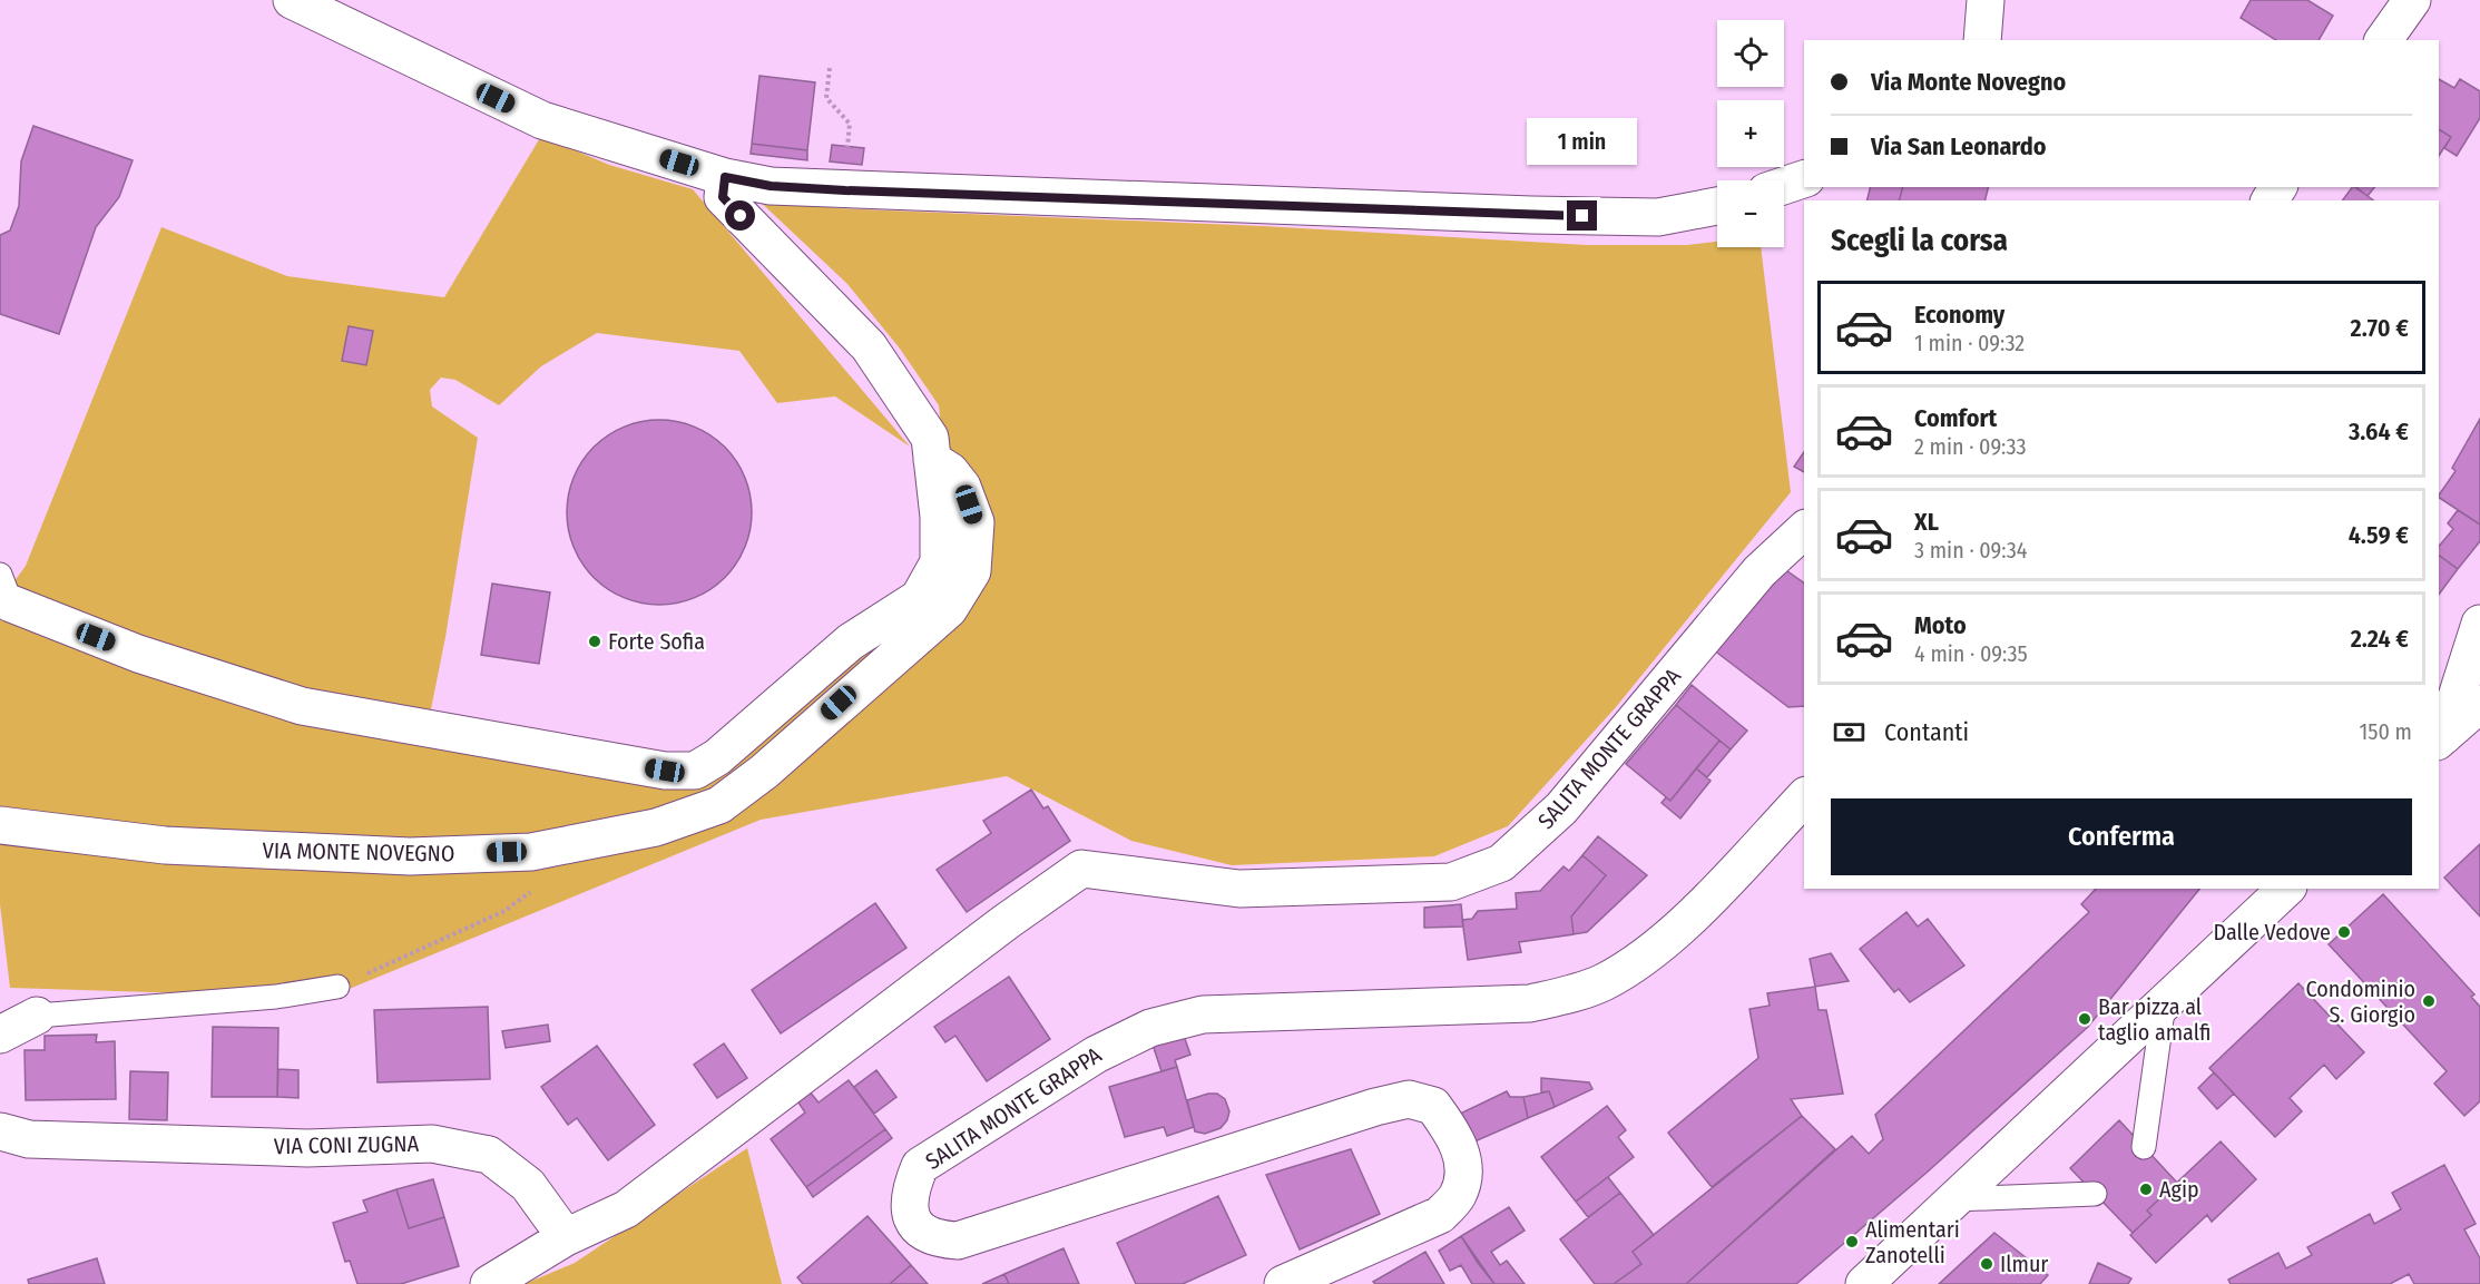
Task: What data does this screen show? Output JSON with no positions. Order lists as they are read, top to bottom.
{
  "streets": {
    "street": ["SALITA MONTE GRAPPA", "VIA MONTE NOVEGNO", "VIA CONI ZUGNA"]
  },
  "crossings": [
    ["SALITA MONTE GRAPPA", "VIA CONI ZUGNA"]
  ],
  "places": [
    "Forte Sofia",
    "Dalle Vedove",
    "Condominio S. Giorgio",
    "Bar pizza al taglio amalfi",
    "Agip",
    "Alimentari Zanotelli",
    "Ilmur"
  ],
  "page": {
    "map_buttons": ["+", "−"],
    "banner": ["Via Monte Novegno", "Via San Leonardo"],
    "bubble": "1 min",
    "heading": "Scegli la corsa",
    "list": [
      {
        "name": "Economy",
        "note": "1 min · 09:32",
        "value": "2.70 €"
      },
      {
        "name": "Comfort",
        "note": "2 min · 09:33",
        "value": "3.64 €"
      },
      {
        "name": "XL",
        "note": "3 min · 09:34",
        "value": "4.59 €"
      },
      {
        "name": "Moto",
        "note": "4 min · 09:35",
        "value": "2.24 €"
      }
    ],
    "pay": ["Contanti", "150 m"],
    "buttons": "Conferma"
  }
}
